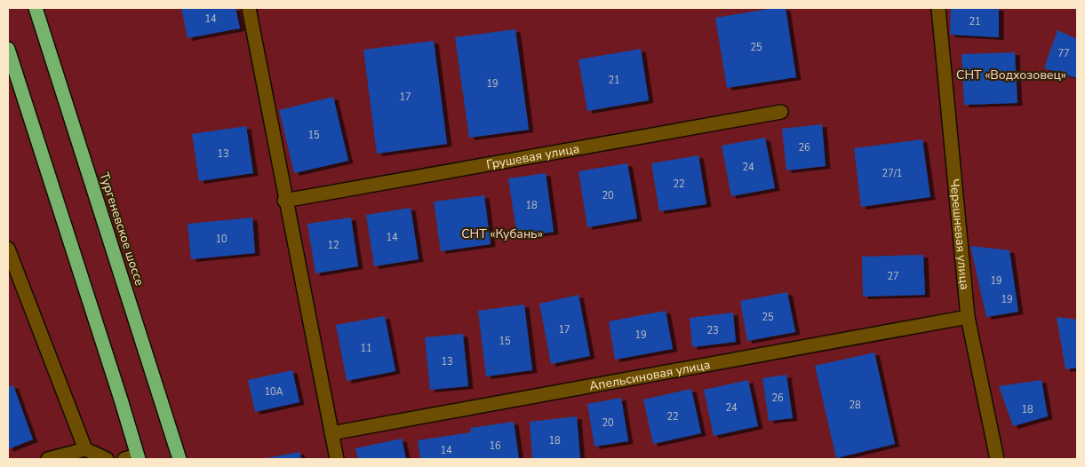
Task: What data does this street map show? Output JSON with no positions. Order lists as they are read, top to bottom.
{
  "streets": {
    "highway": ["Тургеневское шоссе"],
    "street": ["Грушевая улица", "Черешневая улица", "Апельсиновая улица"]
  },
  "crossings": [
    ["Черешневая улица", "Апельсиновая улица"]
  ],
  "parks": ["СНТ «Водхозовец»", "СНТ «Кубань»"],
  "house_numbers": [
    "14",
    "21",
    "25",
    "77",
    "21",
    "19",
    "17",
    "15",
    "26",
    "13",
    "24",
    "27/1",
    "22",
    "20",
    "18",
    "14",
    "10",
    "12",
    "27",
    "19",
    "19",
    "25",
    "17",
    "23",
    "19",
    "15",
    "11",
    "13",
    "10А",
    "26",
    "28",
    "24",
    "18",
    "22",
    "20",
    "18",
    "16",
    "14"
  ]
}
